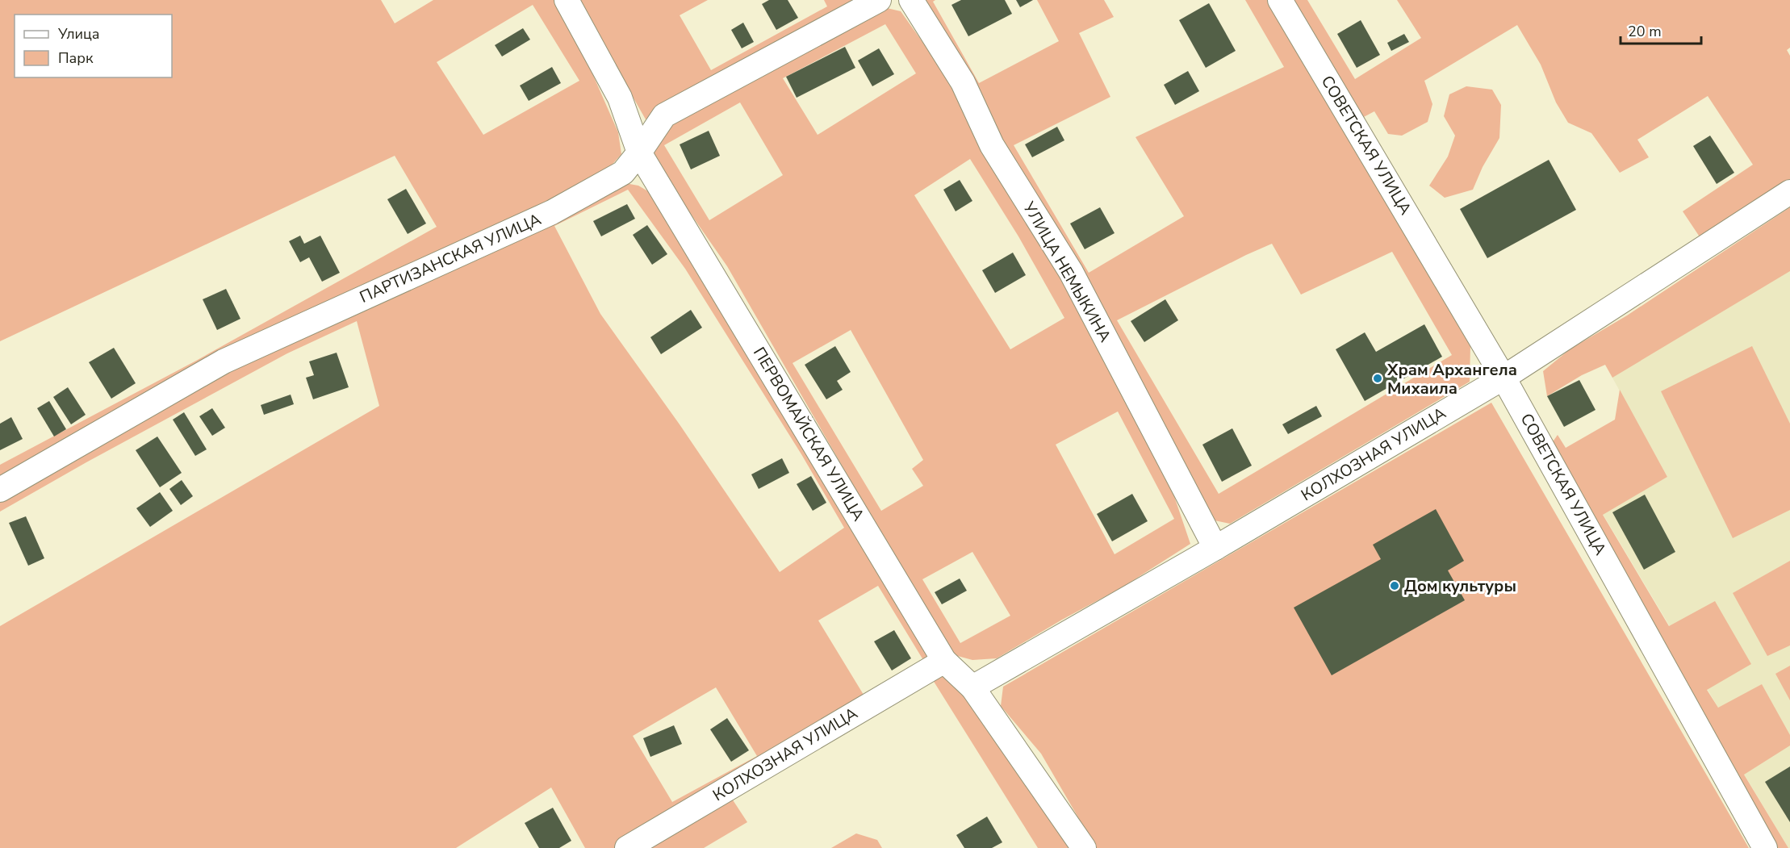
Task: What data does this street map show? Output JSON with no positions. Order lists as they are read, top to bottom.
{
  "streets": {
    "street": [
      "СОВЕТСКАЯ УЛИЦА",
      "ПАРТИЗАНСКАЯ УЛИЦА",
      "УЛИЦА НЕМЫКИНА",
      "ПЕРВОМАЙСКАЯ УЛИЦА",
      "КОЛХОЗНАЯ УЛИЦА"
    ]
  },
  "crossings": [
    ["СОВЕТСКАЯ УЛИЦА", "КОЛХОЗНАЯ УЛИЦА"],
    ["ПАРТИЗАНСКАЯ УЛИЦА", "ПЕРВОМАЙСКАЯ УЛИЦА"],
    ["УЛИЦА НЕМЫКИНА", "КОЛХОЗНАЯ УЛИЦА"],
    ["ПЕРВОМАЙСКАЯ УЛИЦА", "КОЛХОЗНАЯ УЛИЦА"]
  ],
  "places": ["Храм Архангела Михаила", "Дом культуры"],
  "legend": ["Улица", "Парк"],
  "scale_bar": "20 m"
}
